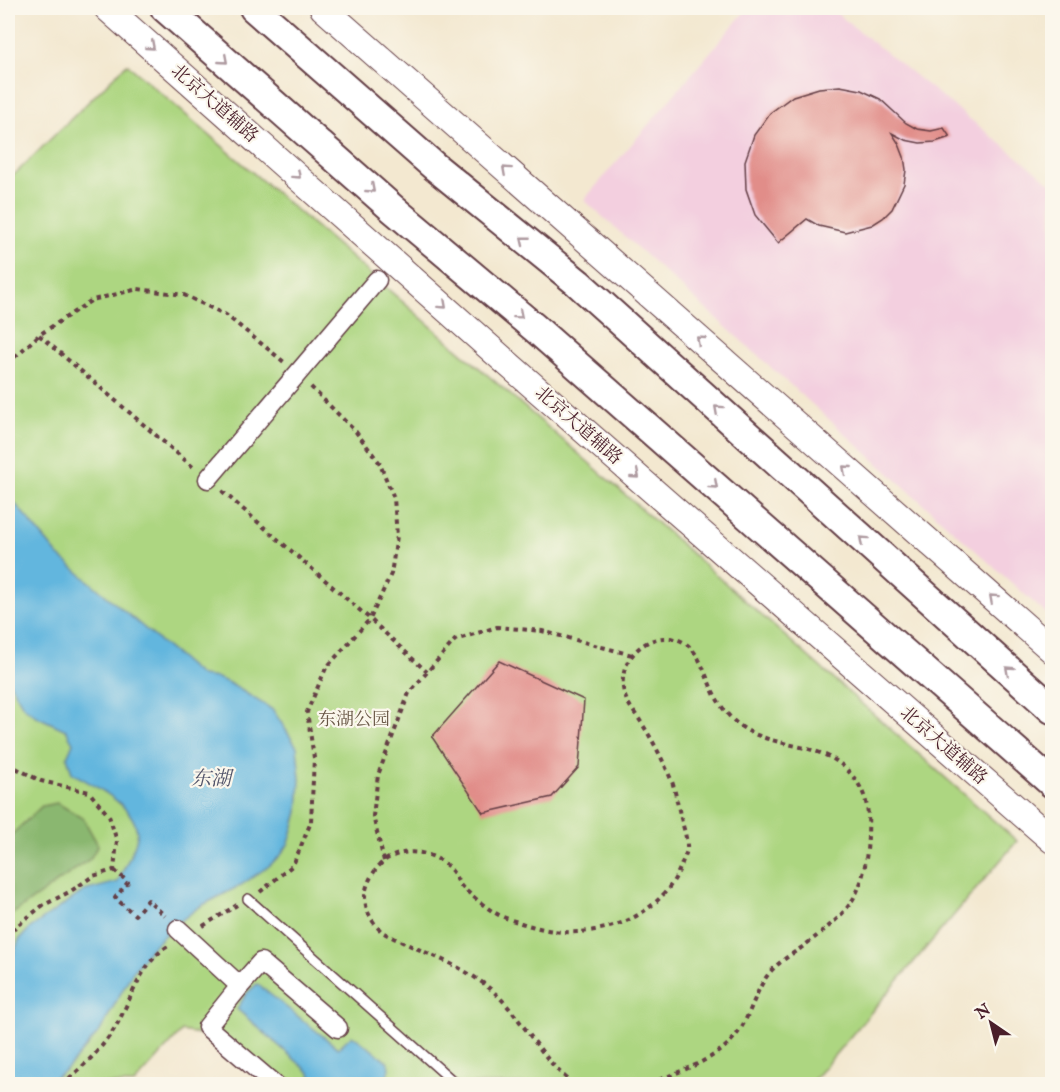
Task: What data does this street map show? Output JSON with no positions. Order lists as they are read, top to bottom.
{
  "streets": {
    "main road": ["北京大道辅路"]
  },
  "water": ["东湖"],
  "parks": ["东湖公园"],
  "north": "top left"
}
